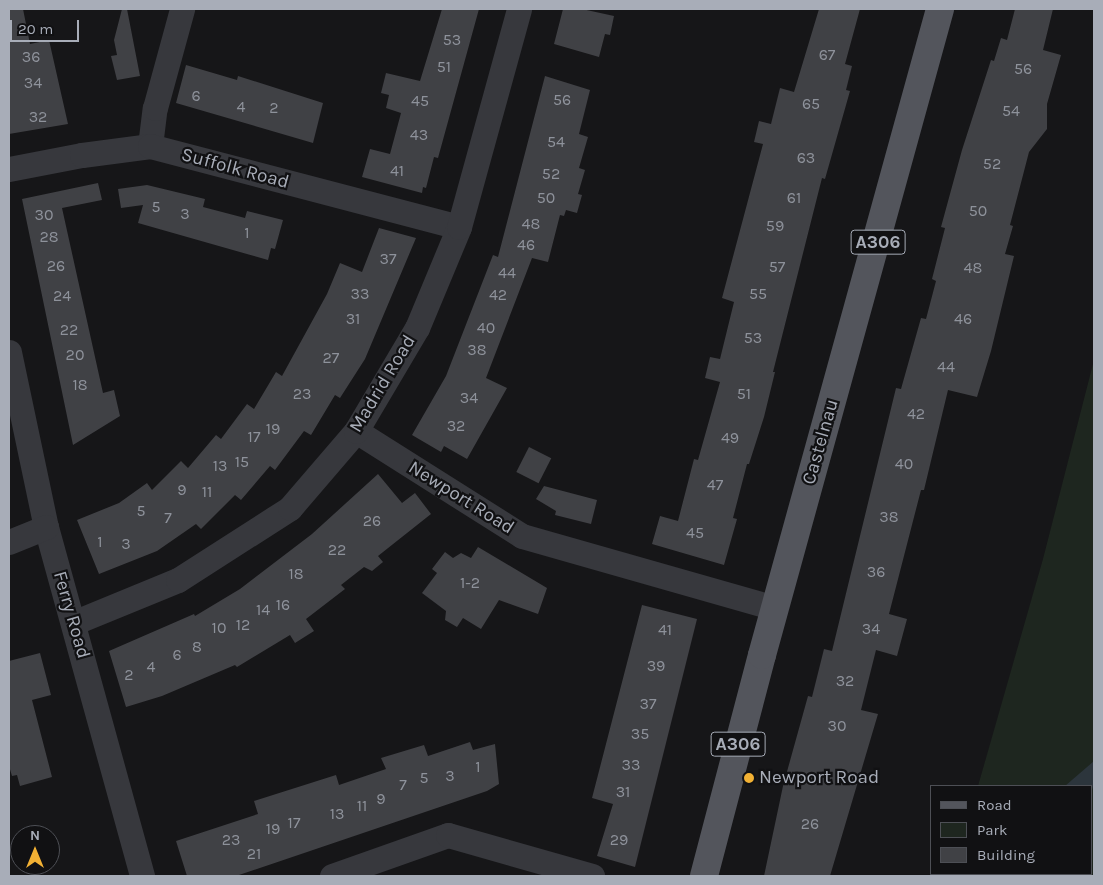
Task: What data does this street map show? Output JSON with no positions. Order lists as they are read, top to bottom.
{
  "streets": {
    "main road": ["A306", "Castelnau"],
    "street": [
      "Suffolk Road",
      "Madrid Road",
      "Newport Road",
      "Ferry Road"
    ]
  },
  "crossings": [
    ["Suffolk Road", "Madrid Road"],
    ["Madrid Road", "Newport Road"],
    ["Madrid Road", "Ferry Road"],
    ["Castelnau", "Newport Road"]
  ],
  "places": ["Newport Road"],
  "house_numbers": [
    "53",
    "67",
    "36",
    "51",
    "56",
    "34",
    "6",
    "56",
    "45",
    "65",
    "4",
    "2",
    "54",
    "32",
    "43",
    "54",
    "63",
    "52",
    "41",
    "52",
    "50",
    "61",
    "5",
    "50",
    "3",
    "30",
    "48",
    "59",
    "1",
    "28",
    "46",
    "37",
    "26",
    "57",
    "48",
    "44",
    "33",
    "55",
    "42",
    "24",
    "31",
    "46",
    "40",
    "22",
    "53",
    "38",
    "20",
    "27",
    "44",
    "18",
    "23",
    "51",
    "34",
    "42",
    "32",
    "19",
    "17",
    "49",
    "15",
    "40",
    "13",
    "47",
    "9",
    "11",
    "5",
    "38",
    "7",
    "26",
    "45",
    "1",
    "3",
    "22",
    "36",
    "18",
    "1-2",
    "16",
    "14",
    "12",
    "10",
    "34",
    "41",
    "8",
    "6",
    "39",
    "4",
    "2",
    "32",
    "37",
    "30",
    "35",
    "33",
    "1",
    "3",
    "5",
    "7",
    "31",
    "9",
    "11",
    "13",
    "17",
    "26",
    "19",
    "23",
    "29",
    "21"
  ],
  "legend": ["Road", "Park", "Building"],
  "scale_bar": "20 m",
  "north": "top"
}
